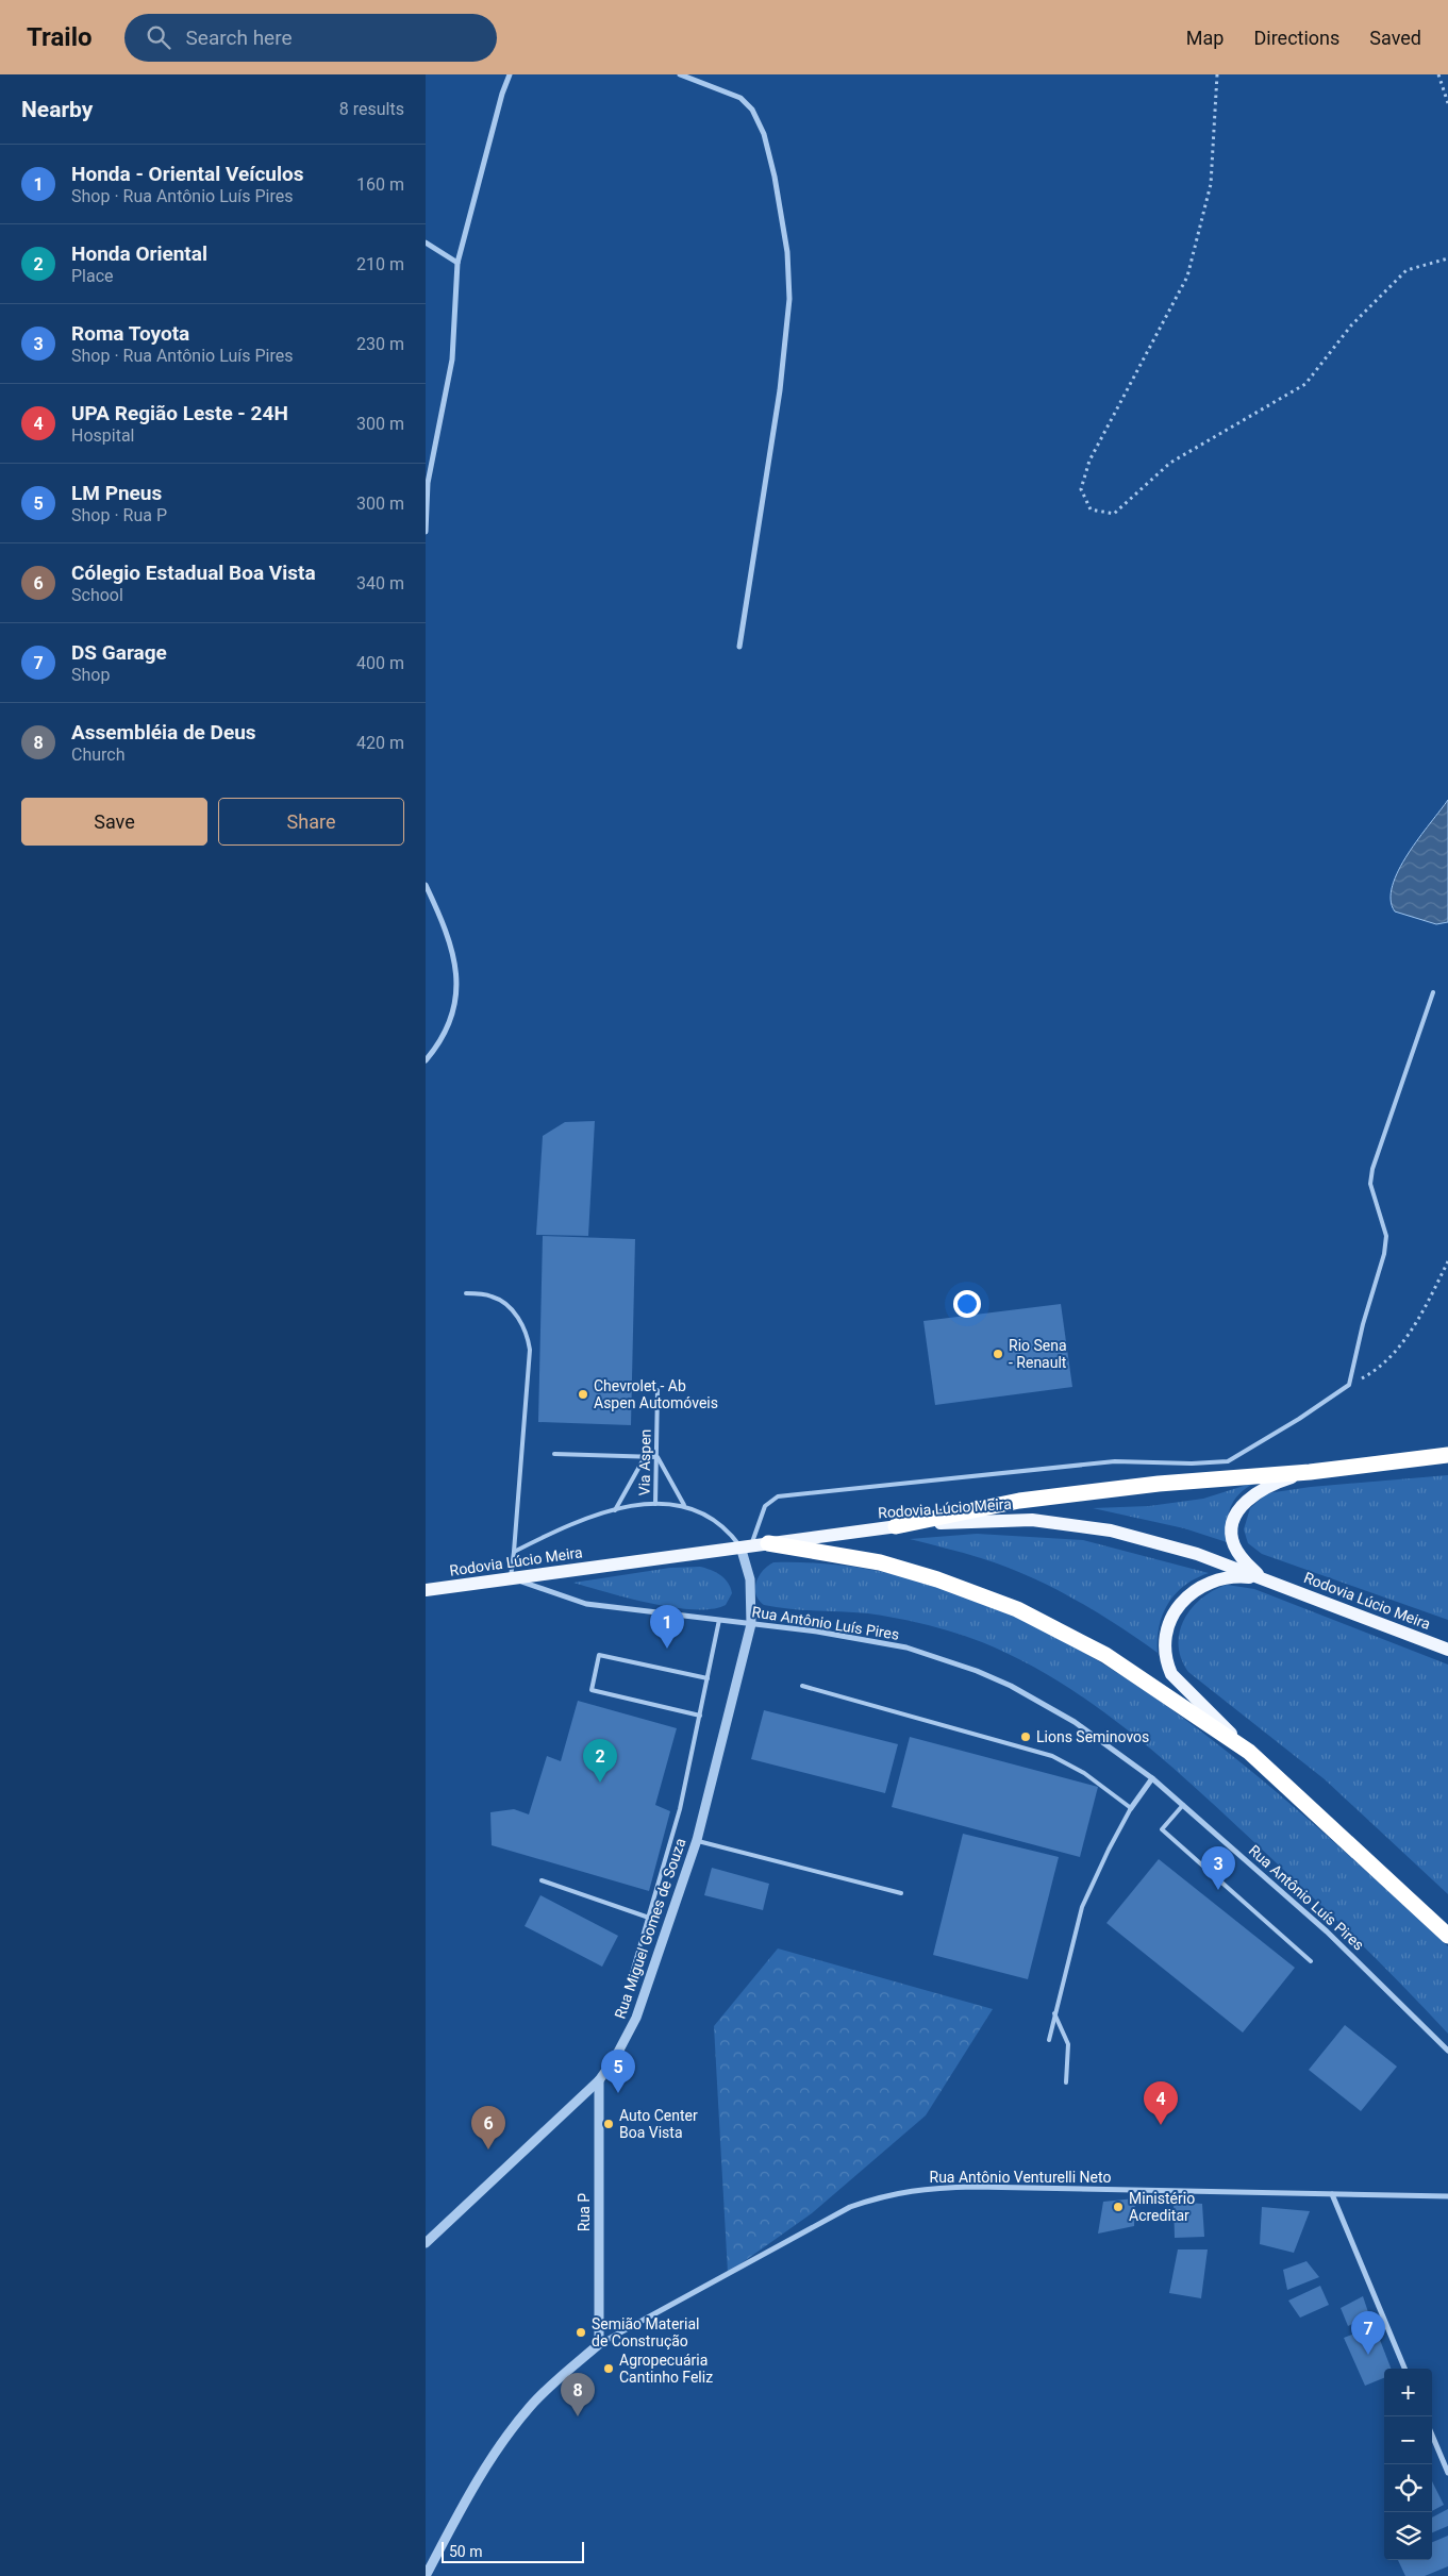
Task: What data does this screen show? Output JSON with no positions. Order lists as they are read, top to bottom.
{
  "streets": {
    "main road": ["Rodovia Lúcio Meira"],
    "street": [
      "Rua Antônio Luís Pires",
      "Rua Miguel Gomes de Souza",
      "Rua Antônio Venturelli Neto",
      "Rua P"
    ],
    "lane": ["Via Aspen"]
  },
  "crossings": [
    ["Rodovia Lúcio Meira", "Rua Antônio Luís Pires"],
    ["Rodovia Lúcio Meira", "Rua Miguel Gomes de Souza"],
    ["Rua Antônio Luís Pires", "Rua Miguel Gomes de Souza"],
    ["Rua Miguel Gomes de Souza", "Rua P"],
    ["Rua Antônio Venturelli Neto", "Rua P"]
  ],
  "places": [
    "Rio Sena - Renault",
    "Chevrolet - Ab Aspen Automóveis",
    "Lions Seminovos",
    "Auto Center Boa Vista",
    "Ministério Acreditar",
    "Semião Material de Construção",
    "Agropecuária Cantinho Feliz"
  ],
  "scale_bar": "50 m",
  "page": {
    "header": "Trailo",
    "search": "Search here",
    "nav": ["Map", "Directions", "Saved"],
    "heading": ["Nearby", "8 results"],
    "list": [
      {
        "mark": "1",
        "name": "Honda - Oriental Veículos",
        "note": "Shop · Rua Antônio Luís Pires",
        "value": "160 m"
      },
      {
        "mark": "2",
        "name": "Honda Oriental",
        "note": "Place",
        "value": "210 m"
      },
      {
        "mark": "3",
        "name": "Roma Toyota",
        "note": "Shop · Rua Antônio Luís Pires",
        "value": "230 m"
      },
      {
        "mark": "4",
        "name": "UPA Região Leste - 24H",
        "note": "Hospital",
        "value": "300 m"
      },
      {
        "mark": "5",
        "name": "LM Pneus",
        "note": "Shop · Rua P",
        "value": "300 m"
      },
      {
        "mark": "6",
        "name": "Cólegio Estadual Boa Vista",
        "note": "School",
        "value": "340 m"
      },
      {
        "mark": "7",
        "name": "DS Garage",
        "note": "Shop",
        "value": "400 m"
      },
      {
        "mark": "8",
        "name": "Assembléia de Deus",
        "note": "Church",
        "value": "420 m"
      }
    ],
    "buttons": ["Save", "Share"],
    "pins": [
      "1",
      "2",
      "3",
      "5",
      "4",
      "6",
      "7",
      "8"
    ],
    "map_buttons": ["+", "−"],
    "scale": "50 m"
  }
}
